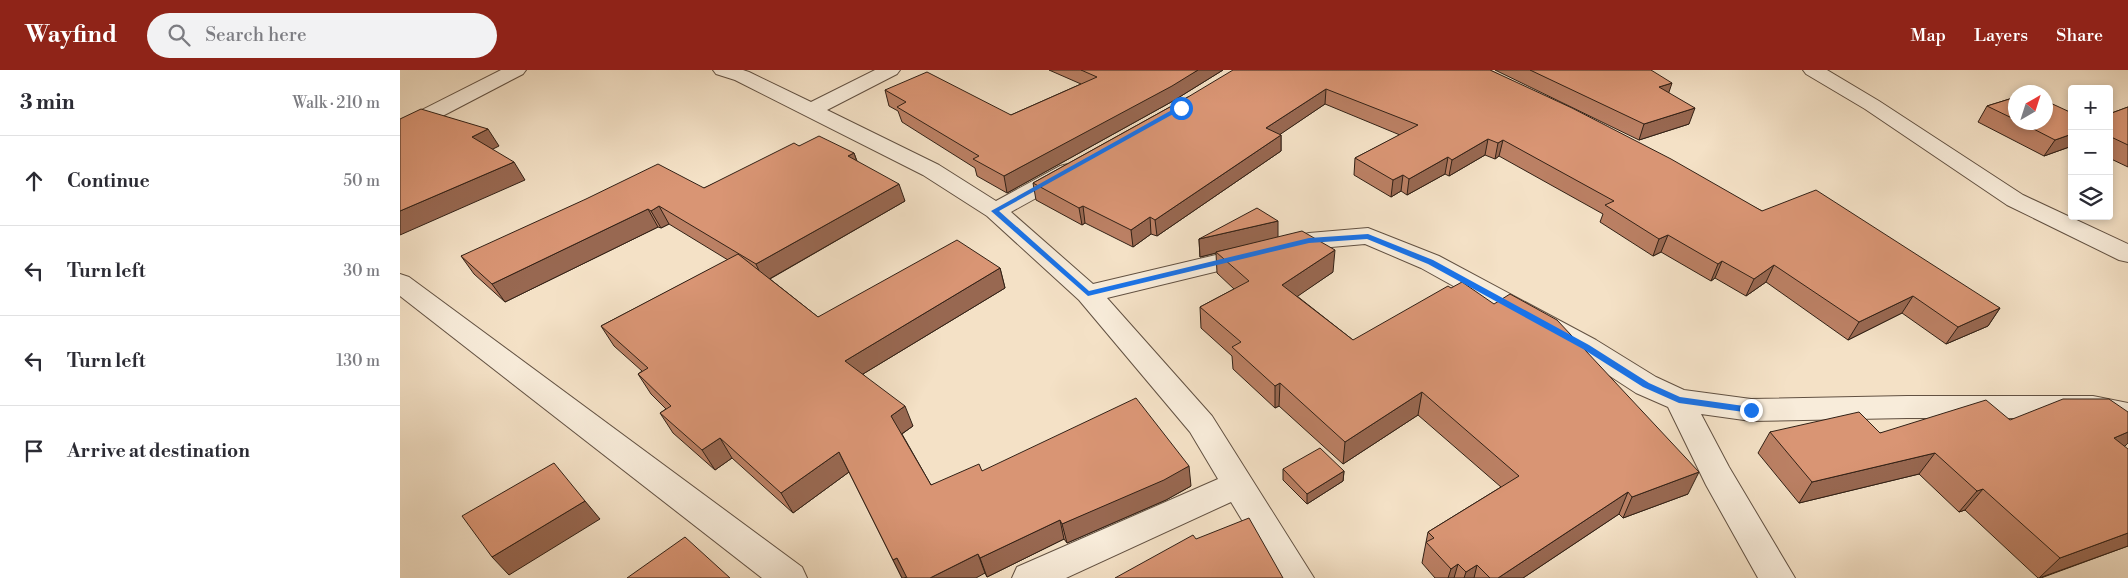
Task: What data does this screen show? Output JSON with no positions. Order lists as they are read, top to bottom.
{
  "north": "top right",
  "page": {
    "header": "Wayfind",
    "search": "Search here",
    "nav": ["Map", "Layers", "Share"],
    "heading": ["3 min", "Walk · 210 m"],
    "map_buttons": ["+", "−"],
    "list": [
      ["Continue", "50 m"],
      ["Turn left", "30 m"],
      ["Turn left", "130 m"],
      "Arrive at destination"
    ]
  }
}
